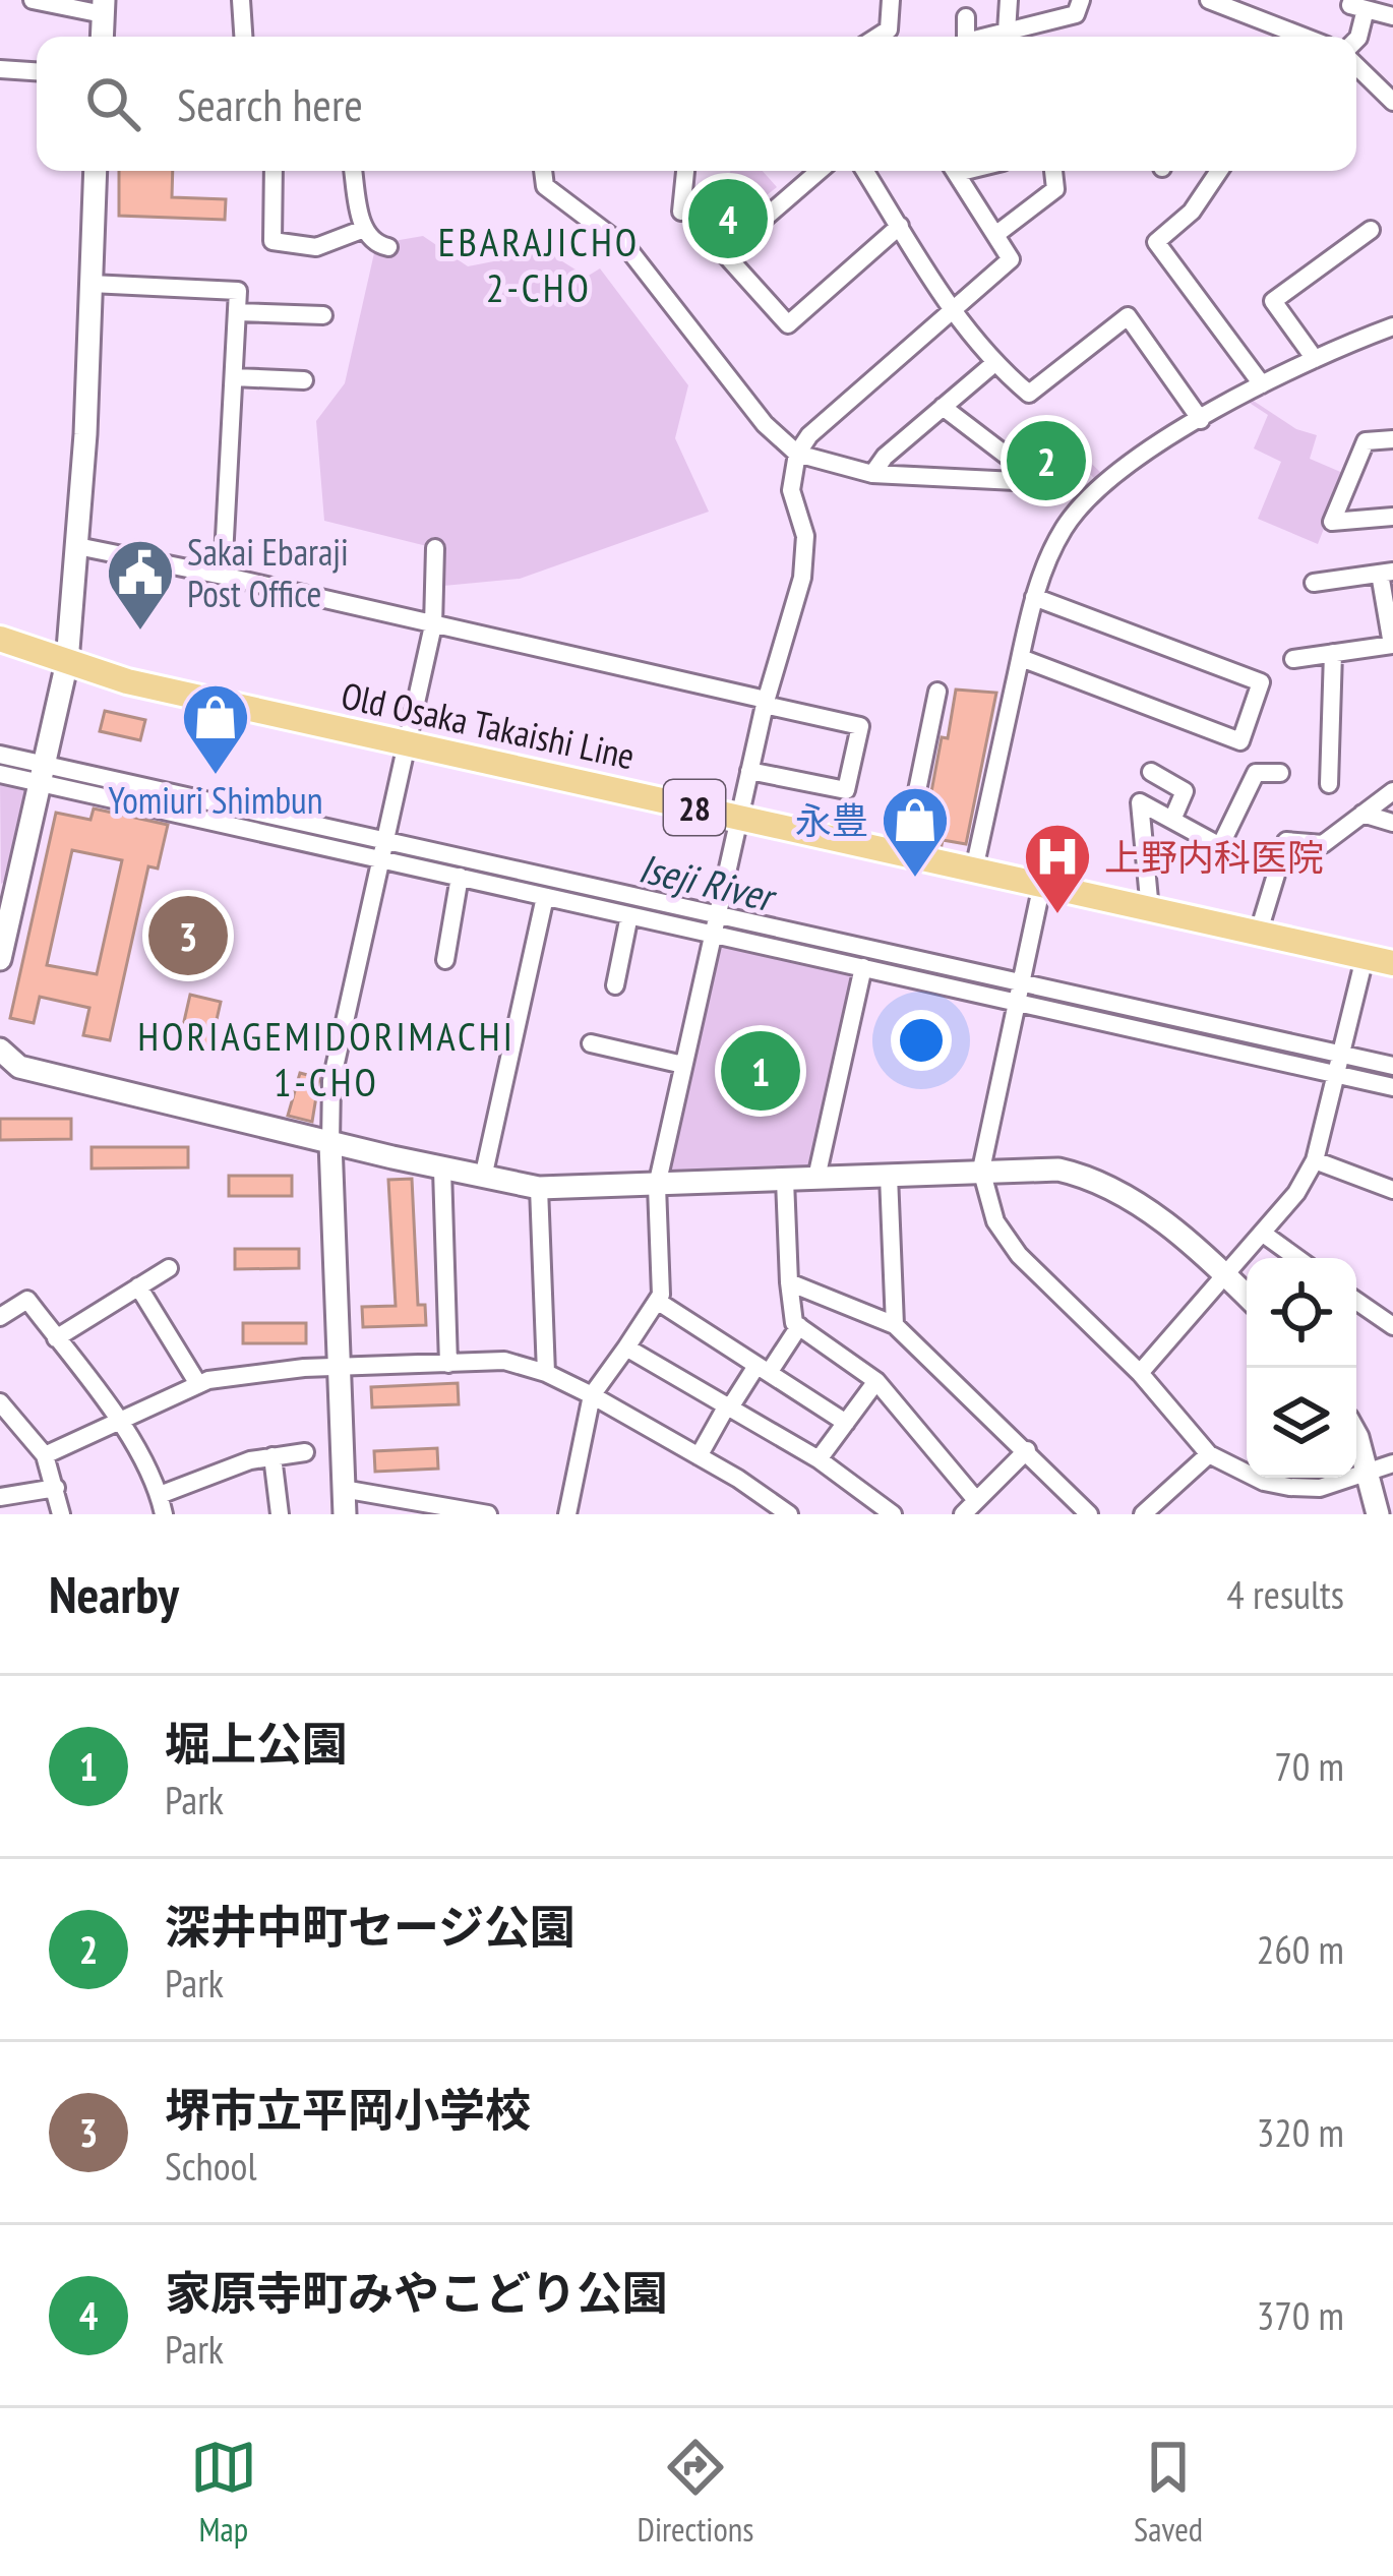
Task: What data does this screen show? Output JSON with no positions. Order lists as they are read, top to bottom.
{
  "streets": {
    "main road": ["Old Osaka Takaishi Line", "28"]
  },
  "districts": ["EBARAJICHO 2-CHO", "HORIAGEMIDORIMACHI 1-CHO"],
  "water": ["Iseji River"],
  "places": {
    "public building": ["Sakai Ebaraji Post Office"],
    "shop": ["Yomiuri Shimbun", "永豊"],
    "hospital": ["上野内科医院"]
  },
  "page": {
    "search": "Search here",
    "pins": [
      "4",
      "2",
      "3",
      "1"
    ],
    "heading": ["Nearby", "4 results"],
    "list": [
      {
        "mark": "1",
        "name": "堀上公園",
        "note": "Park",
        "value": "70 m"
      },
      {
        "mark": "2",
        "name": "深井中町セージ公園",
        "note": "Park",
        "value": "260 m"
      },
      {
        "mark": "3",
        "name": "堺市立平岡小学校",
        "note": "School",
        "value": "320 m"
      },
      {
        "mark": "4",
        "name": "家原寺町みやこどり公園",
        "note": "Park",
        "value": "370 m"
      }
    ],
    "nav": ["Map", "Directions", "Saved"]
  }
}
